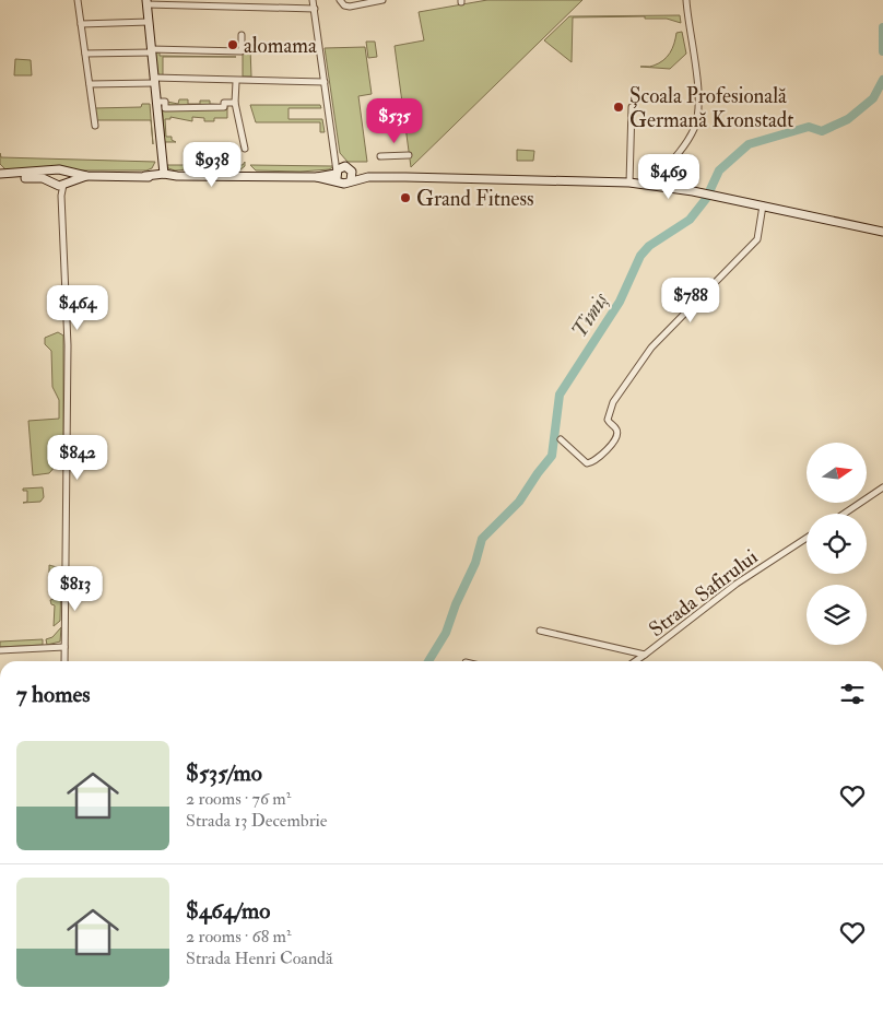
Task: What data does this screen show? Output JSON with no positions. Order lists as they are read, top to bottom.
{
  "streets": {
    "street": ["Strada Safirului"]
  },
  "water": ["Timiș"],
  "places": ["alomama", "Școala Profesională Germană Kronstadt", "Grand Fitness"],
  "north": "right",
  "page": {
    "price": [
      "$535",
      "$938",
      "$469",
      "$788",
      "$464",
      "$842",
      "$813"
    ],
    "heading": "7 homes",
    "list": [
      {
        "name": "$535/mo",
        "note": "2 rooms · 76 m² · Strada 13 Decembrie"
      },
      {
        "name": "$464/mo",
        "note": "2 rooms · 68 m² · Strada Henri Coandă"
      }
    ]
  }
}
